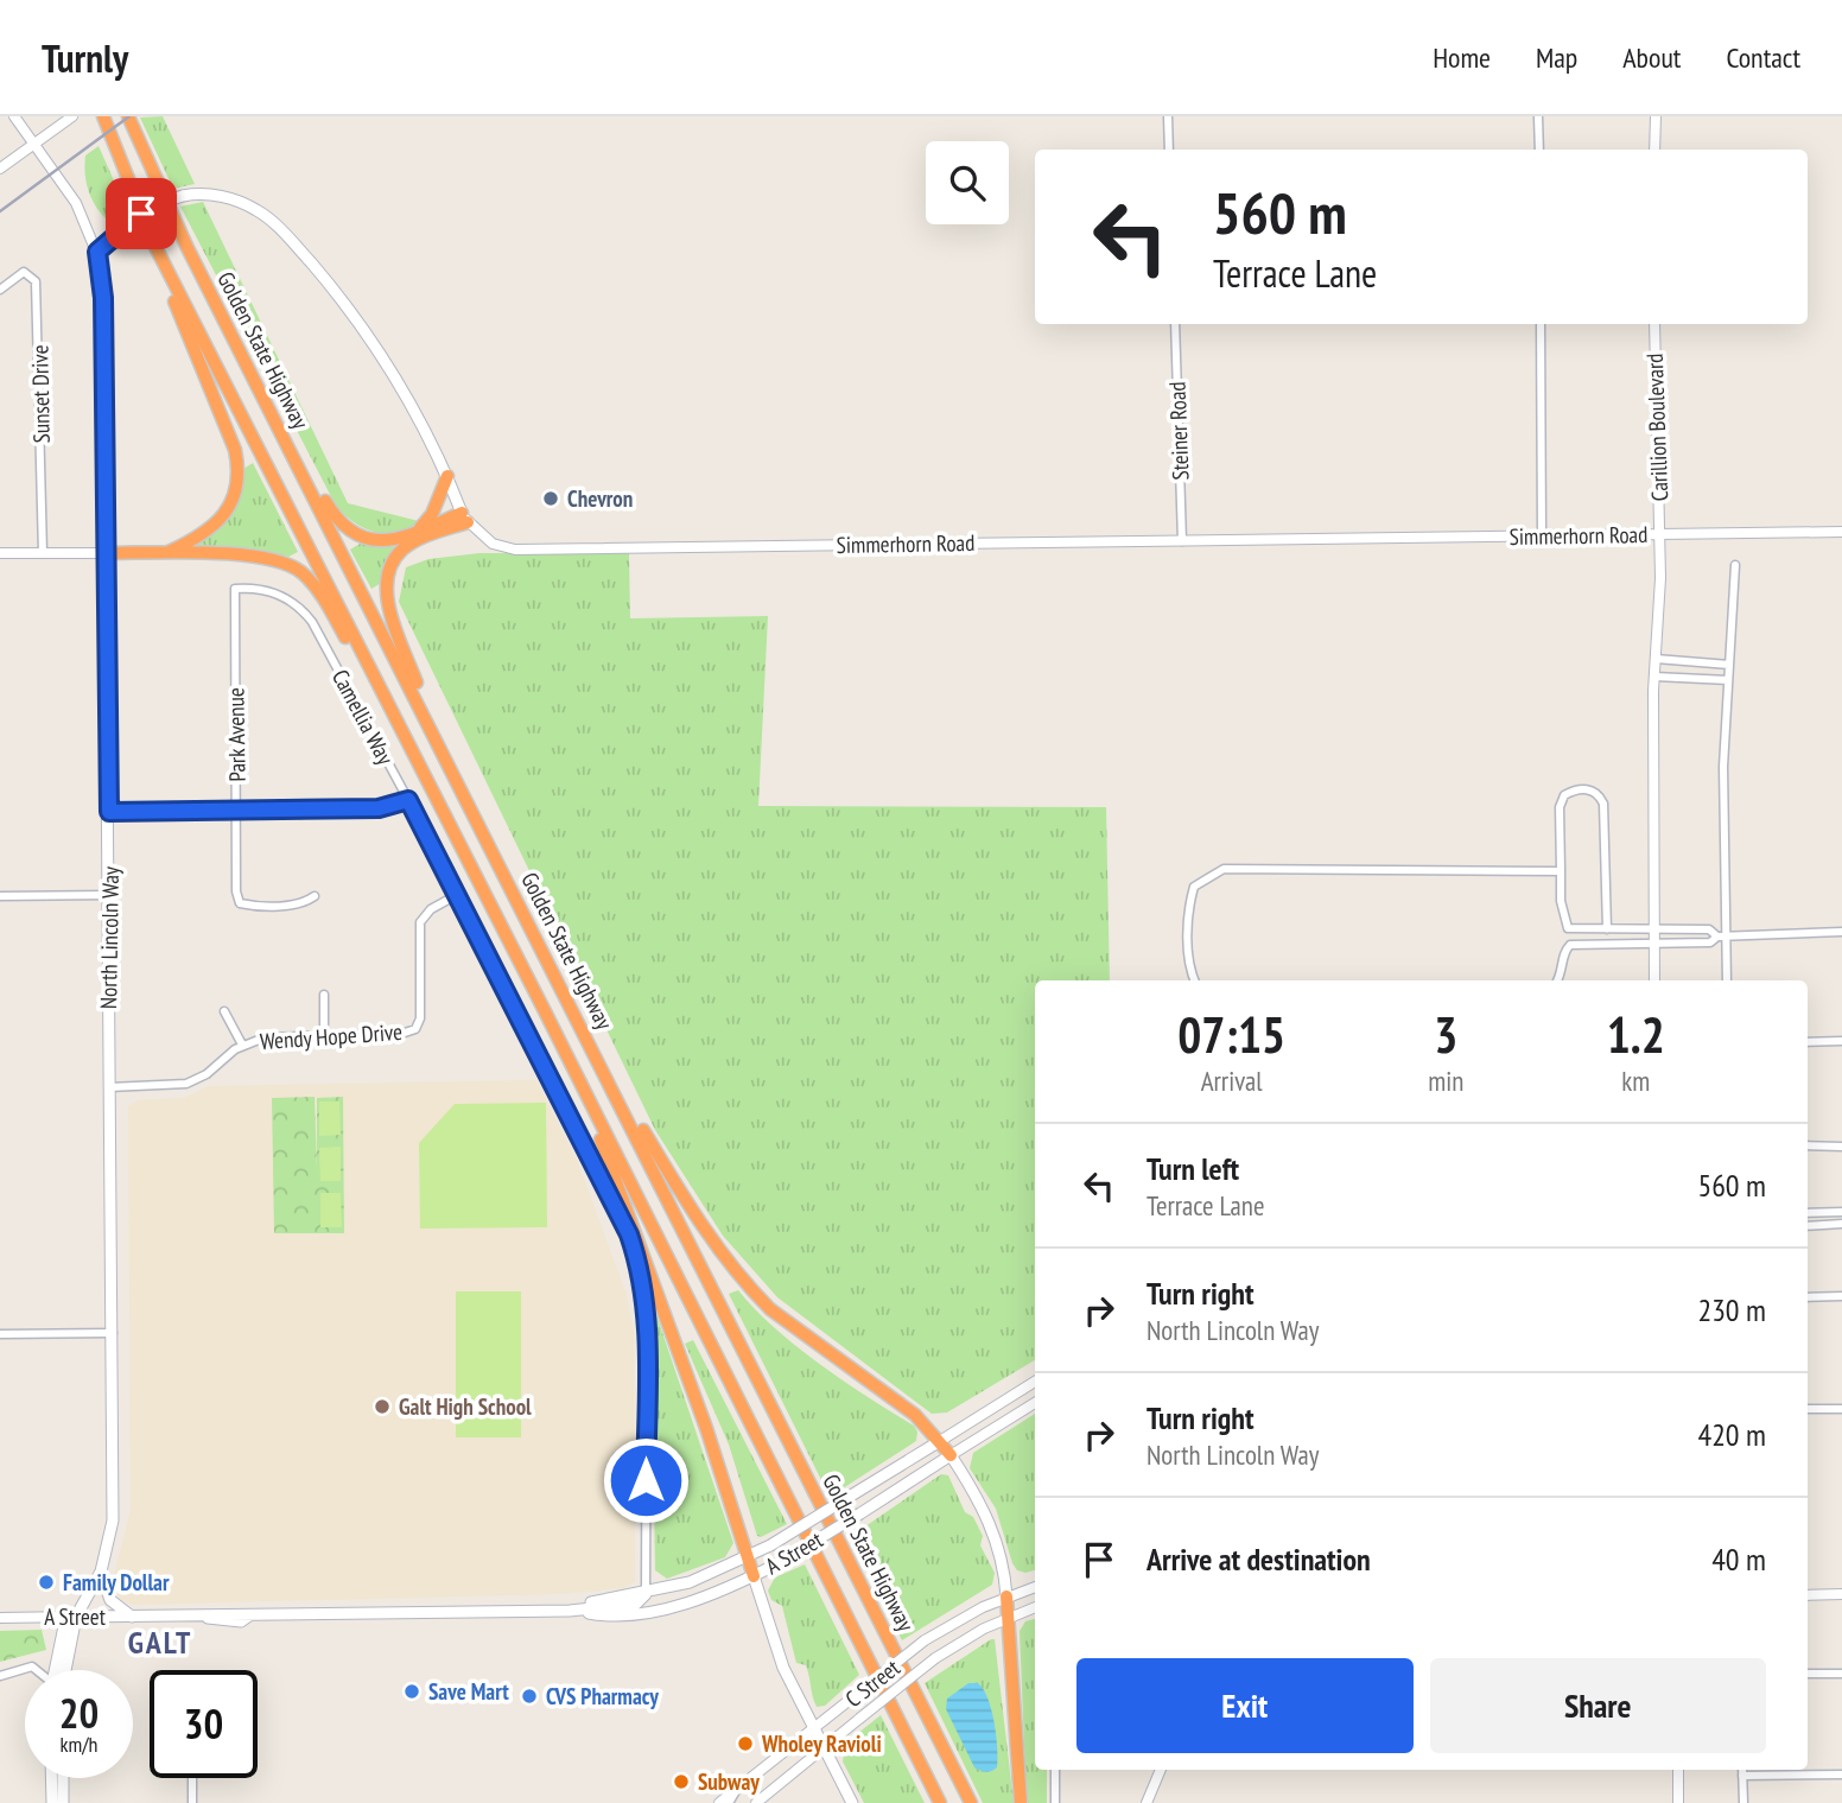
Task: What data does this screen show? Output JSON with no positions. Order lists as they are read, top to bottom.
{
  "streets": {
    "highway": ["Golden State Highway"],
    "main road": ["North Lincoln Way", "A Street"],
    "street": [
      "Sunset Drive",
      "Carillion Boulevard",
      "Steiner Road",
      "Simmerhorn Road",
      "Camellia Way",
      "Park Avenue",
      "Wendy Hope Drive",
      "C Street"
    ]
  },
  "crossings": [
    ["Carillion Boulevard", "Simmerhorn Road"],
    ["Steiner Road", "Simmerhorn Road"],
    ["Camellia Way", "Park Avenue"],
    ["Camellia Way", "Wendy Hope Drive"],
    ["Camellia Way", "A Street"],
    ["North Lincoln Way", "Wendy Hope Drive"],
    ["North Lincoln Way", "A Street"]
  ],
  "districts": ["GALT"],
  "places": [
    "Chevron",
    "Galt High School",
    "Family Dollar",
    "Save Mart",
    "CVS Pharmacy",
    "Wholey Ravioli",
    "Subway"
  ],
  "page": {
    "header": "Turnly",
    "nav": [
      "Home",
      "Map",
      "About",
      "Contact"
    ],
    "turn": ["560 m", "Terrace Lane"],
    "eta": [
      "07:15",
      "Arrival",
      "3",
      "min",
      "1.2",
      "km"
    ],
    "list": [
      {
        "name": "Turn left",
        "note": "Terrace Lane",
        "value": "560 m"
      },
      {
        "name": "Turn right",
        "note": "North Lincoln Way",
        "value": "230 m"
      },
      {
        "name": "Turn right",
        "note": "North Lincoln Way",
        "value": "420 m"
      },
      {
        "name": "Arrive at destination",
        "value": "40 m"
      }
    ],
    "buttons": ["Exit", "Share"],
    "speed": "20 km/h",
    "limit": "30"
  }
}
